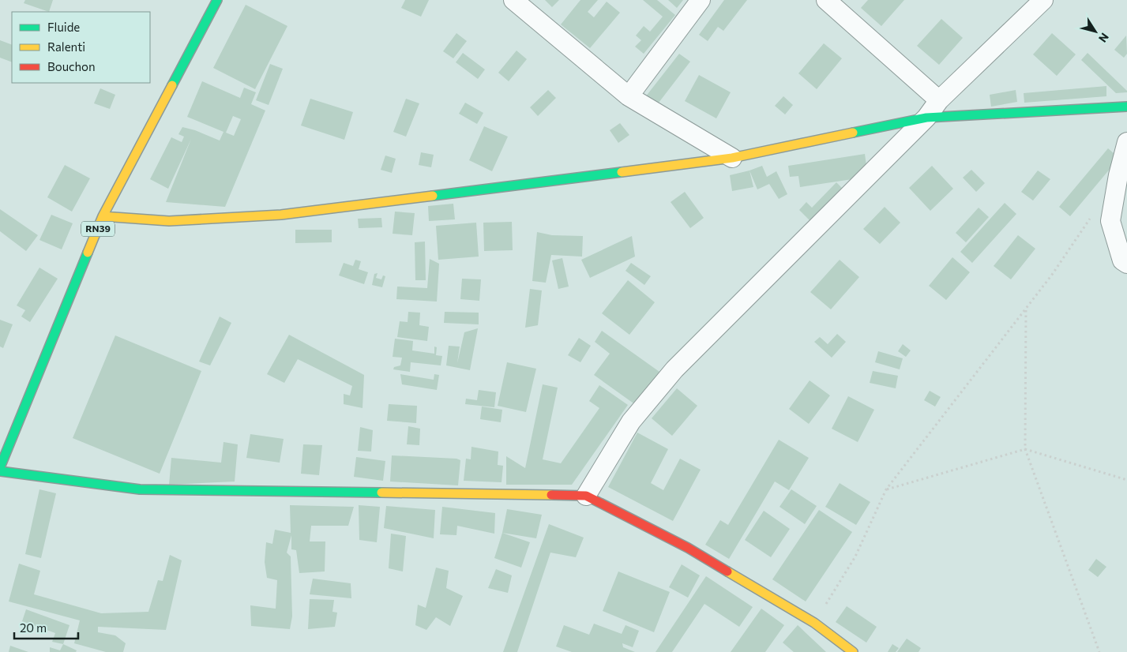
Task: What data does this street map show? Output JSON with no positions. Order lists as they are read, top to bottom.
{
  "streets": {
    "main road": ["RN39"]
  },
  "legend": ["Fluide", "Ralenti", "Bouchon"],
  "scale_bar": "20 m",
  "north": "bottom right"
}
